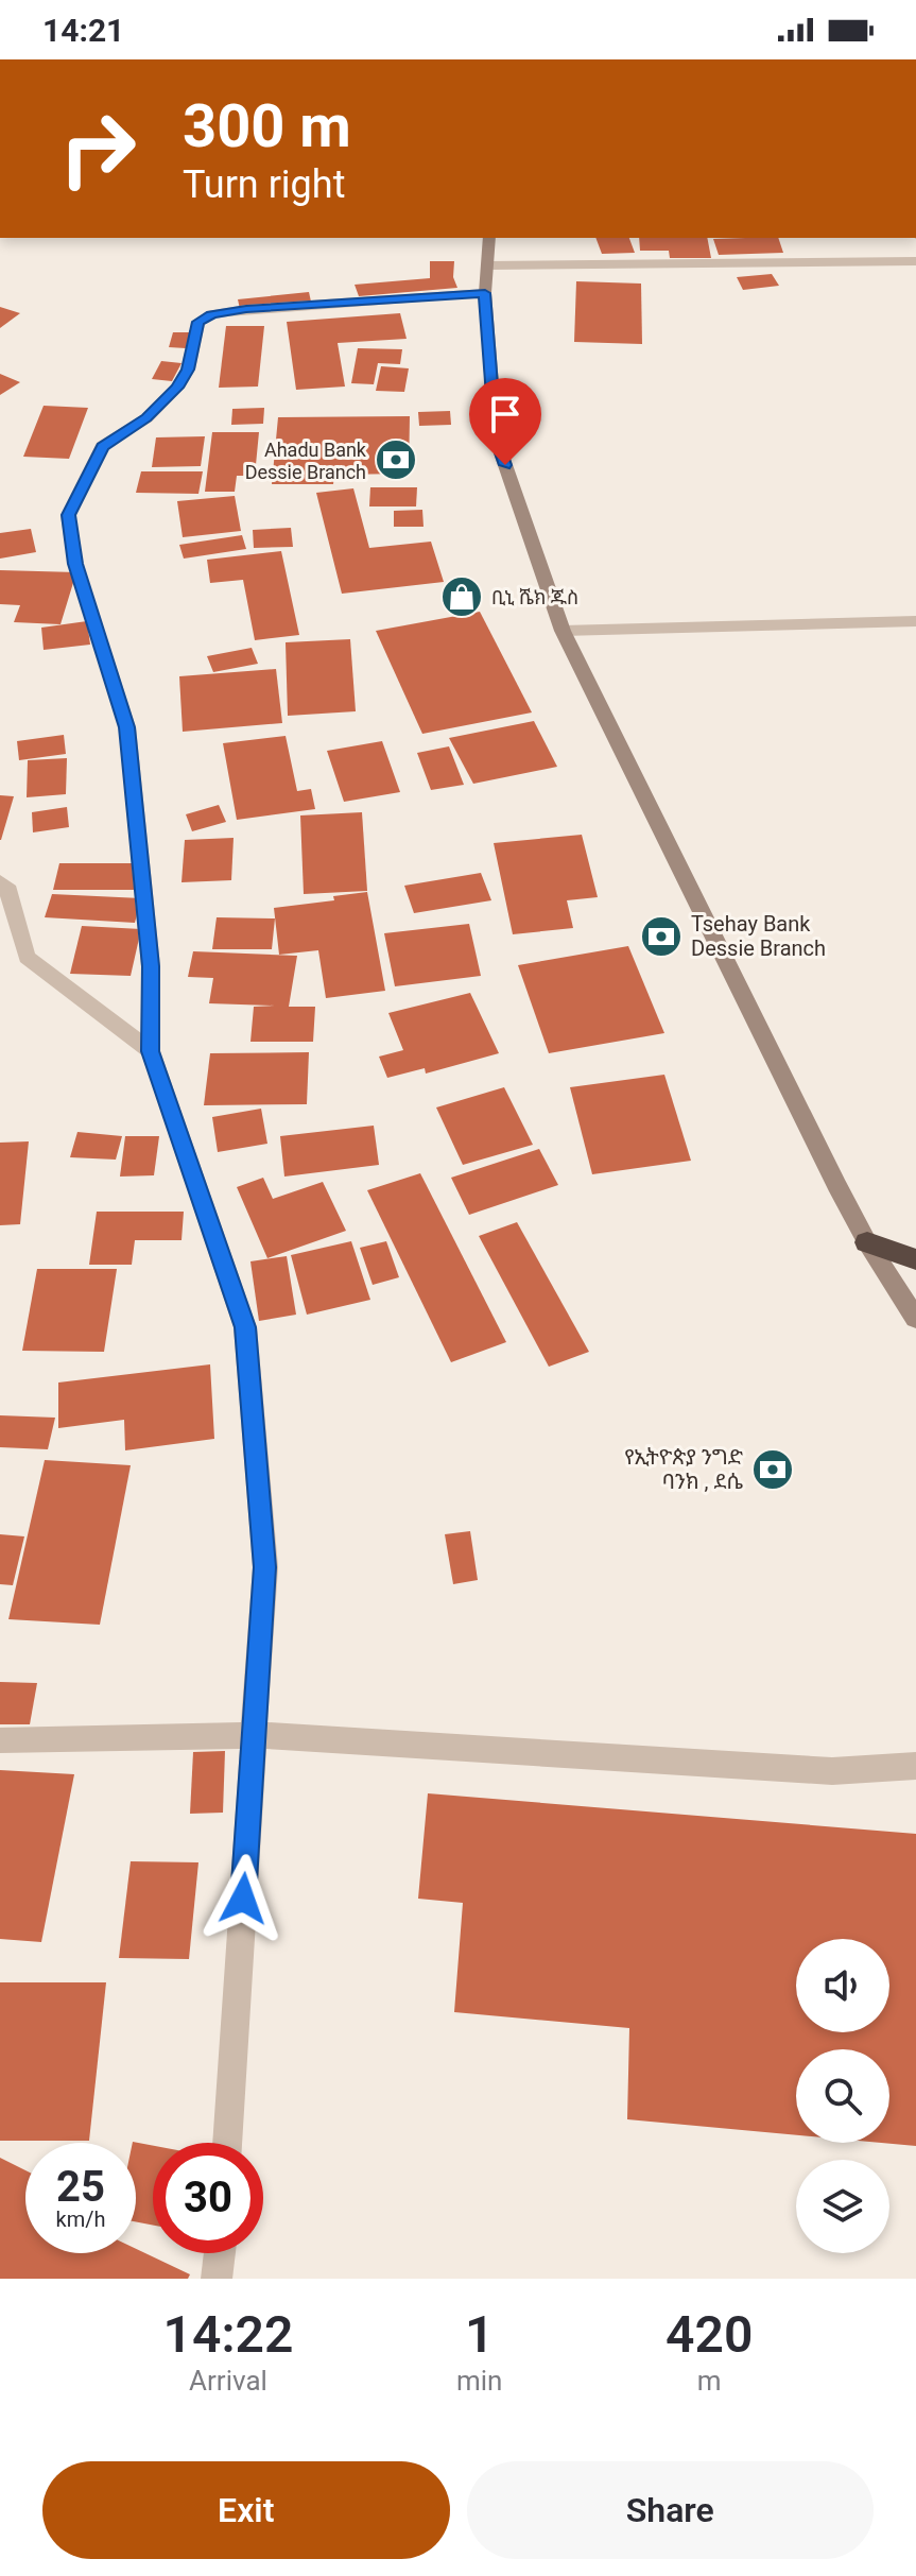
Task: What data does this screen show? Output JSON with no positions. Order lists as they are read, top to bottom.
{
  "places": {
    "bank": ["Ahadu Bank Dessie Branch", "Tsehay Bank Dessie Branch", "የኢትዮጵያ ንግድ ባንክ , ደሴ"],
    "shop": ["ቢኒ ሼክ ጁስ"]
  },
  "page": {
    "status": "14:21",
    "turn": ["300 m", "Turn right"],
    "speed": "25 km/h",
    "limit": "30",
    "eta": [
      "14:22",
      "Arrival",
      "1",
      "min",
      "420",
      "m"
    ],
    "buttons": ["Exit", "Share"]
  }
}
